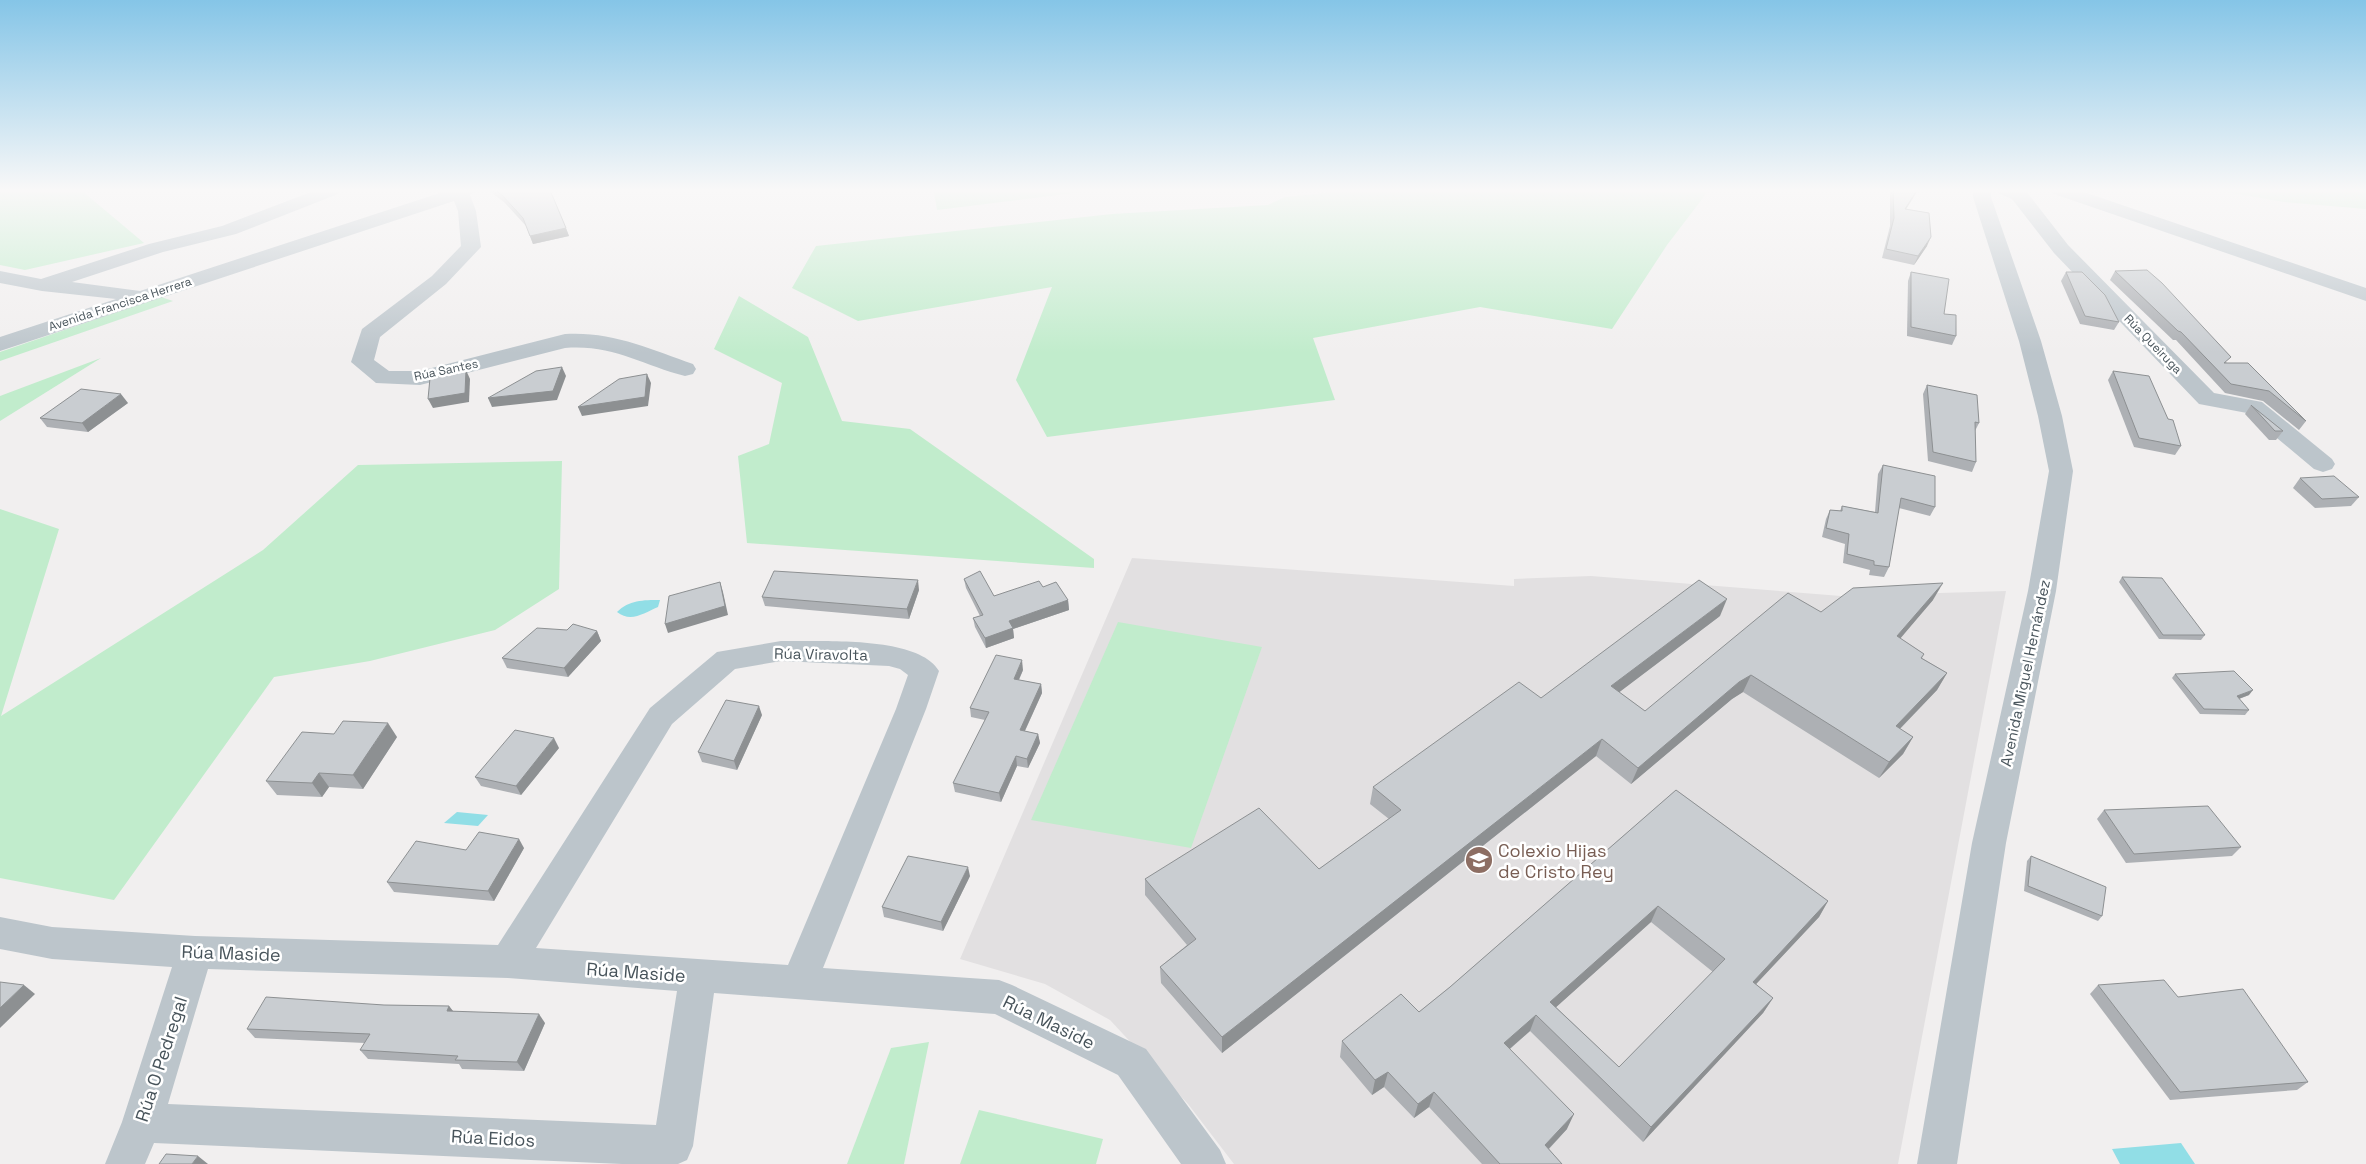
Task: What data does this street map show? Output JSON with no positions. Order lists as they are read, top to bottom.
{
  "streets": {
    "street": [
      "Avenida Francisca Herrera",
      "Rúa Queiruga",
      "Rúa Santes",
      "Rúa Viravolta",
      "Avenida Miguel Hernández",
      "Rúa Maside",
      "Rúa O Pedregal",
      "Rúa Eidos"
    ]
  },
  "crossings": [
    ["Rúa Viravolta", "Rúa Maside"],
    ["Rúa Maside", "Rúa O Pedregal"],
    ["Rúa Maside", "Rúa Eidos"],
    ["Rúa O Pedregal", "Rúa Eidos"]
  ],
  "places": {
    "school or university": ["Colexio Hijas de Cristo Rey"]
  }
}
